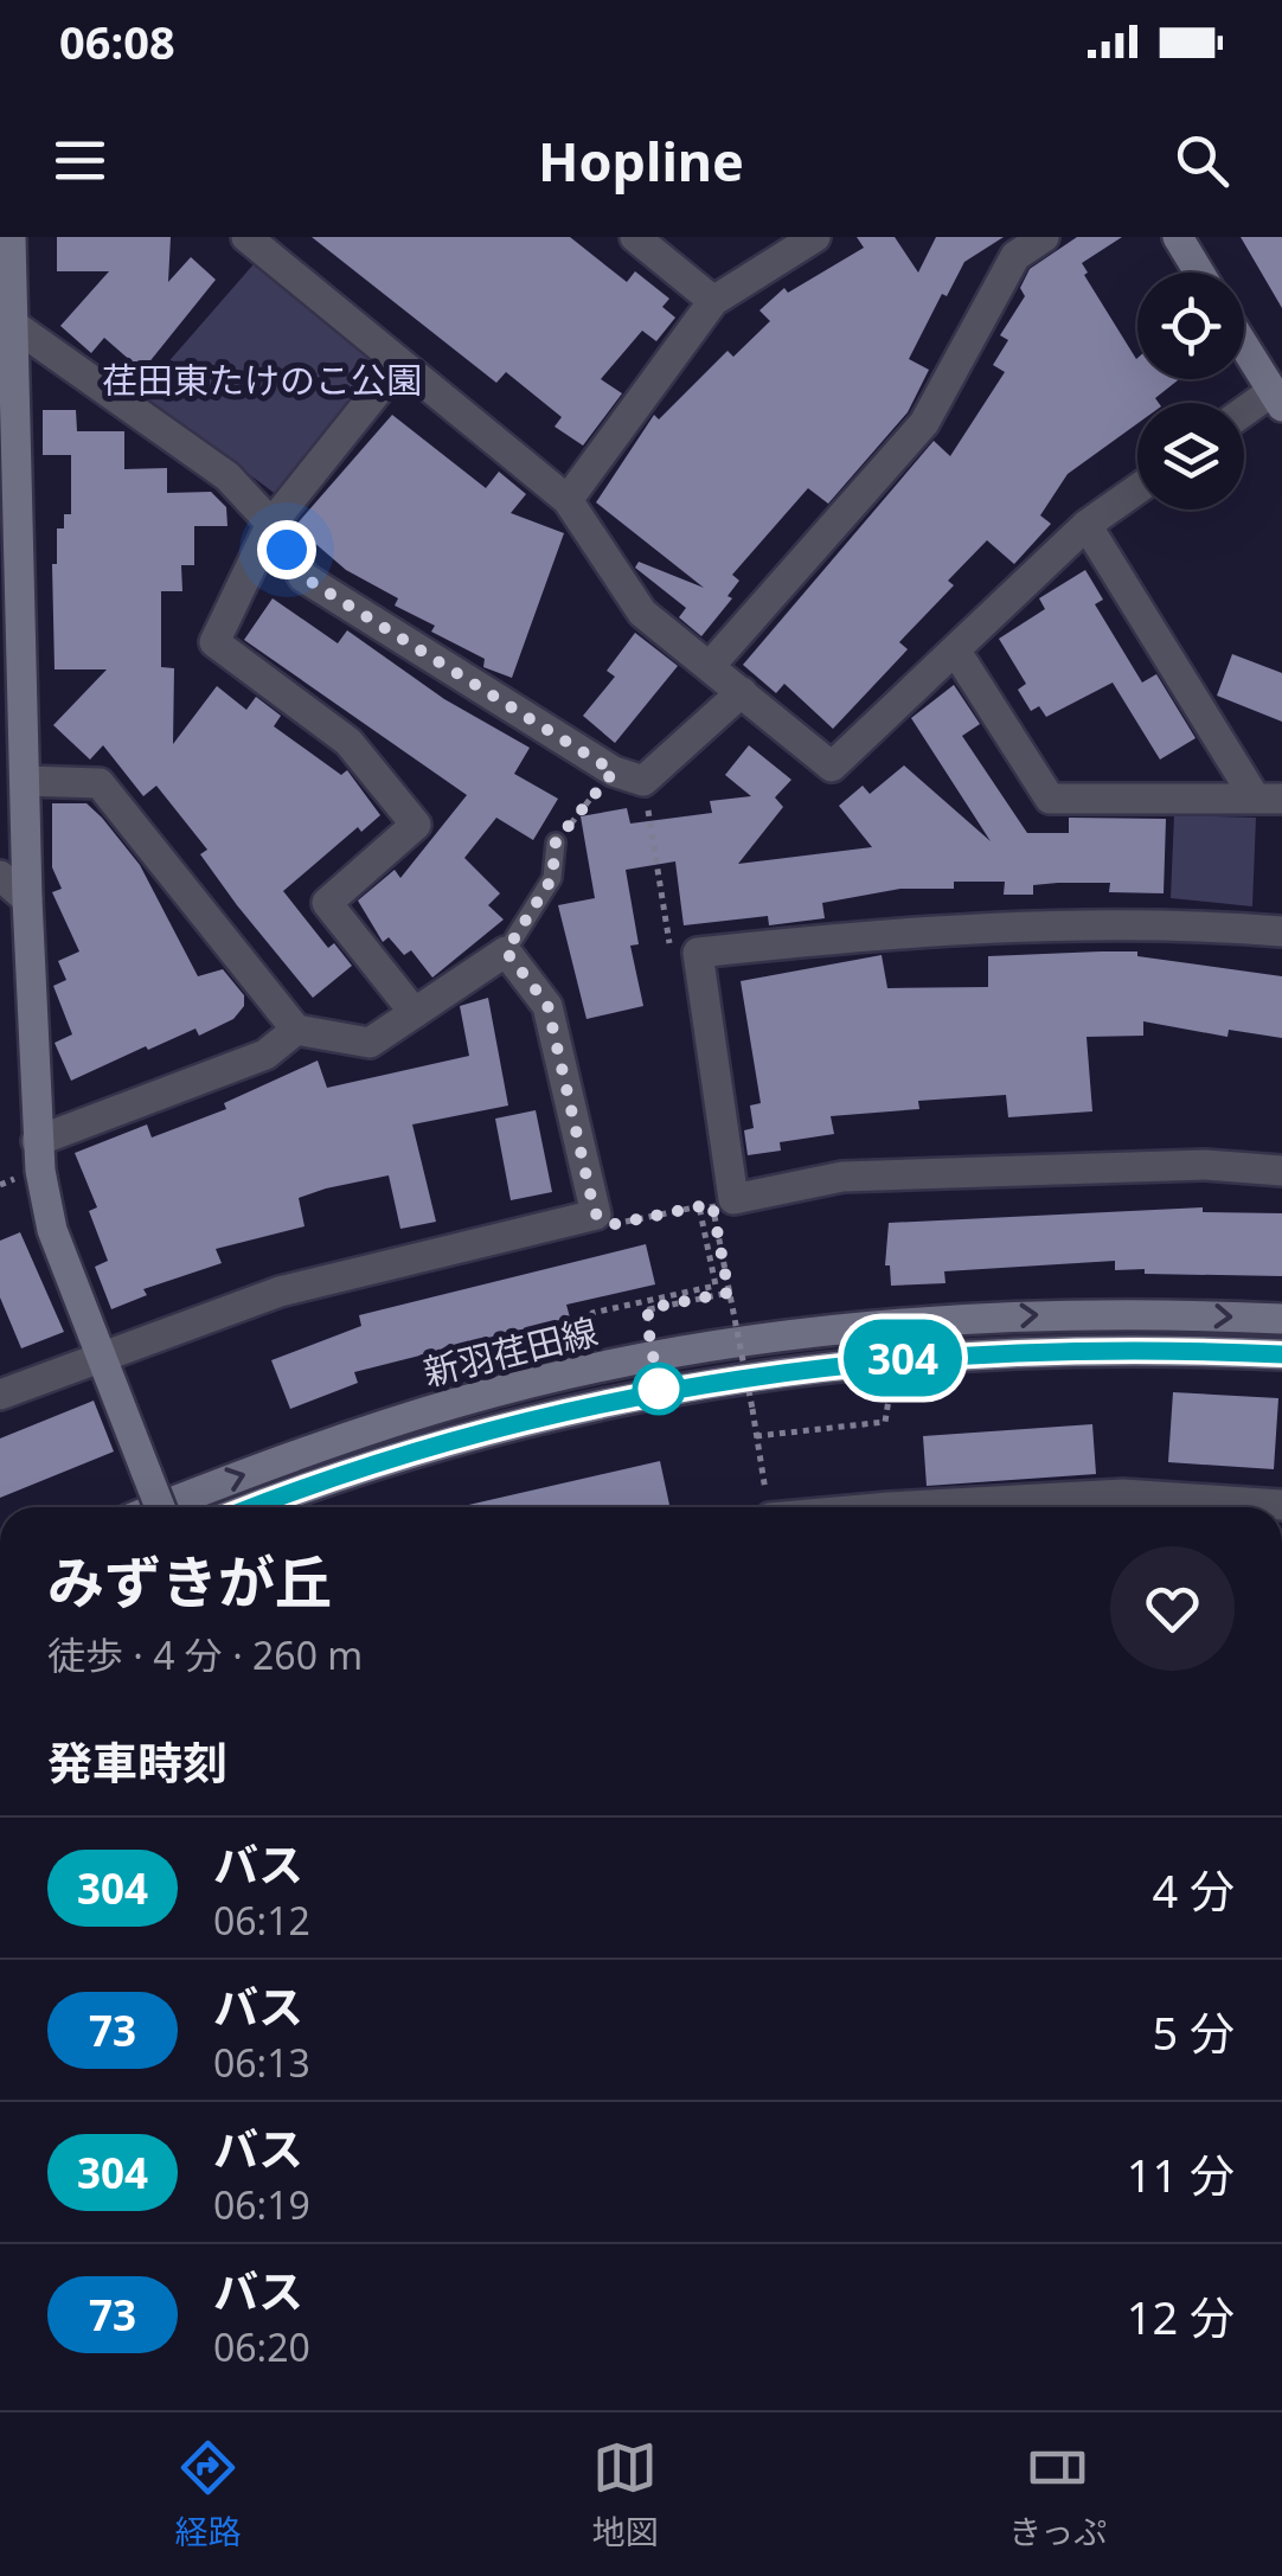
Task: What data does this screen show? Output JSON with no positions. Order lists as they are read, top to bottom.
{
  "streets": {
    "street": ["新羽荏田線"]
  },
  "parks": ["荏田東たけのこ公園"],
  "lines": ["bus line 304"],
  "page": {
    "status": "06:08",
    "header": "Hopline",
    "on_map": "304",
    "heading": [
      ["みずきが丘", "徒歩 · 4 分 · 260 m"],
      "発車時刻"
    ],
    "list": [
      {
        "mark": "304",
        "name": "バス",
        "note": "06:12",
        "value": "4 分"
      },
      {
        "mark": "73",
        "name": "バス",
        "note": "06:13",
        "value": "5 分"
      },
      {
        "mark": "304",
        "name": "バス",
        "note": "06:19",
        "value": "11 分"
      },
      {
        "mark": "73",
        "name": "バス",
        "note": "06:20",
        "value": "12 分"
      }
    ],
    "tabs": ["経路", "地図", "きっぷ"]
  }
}
